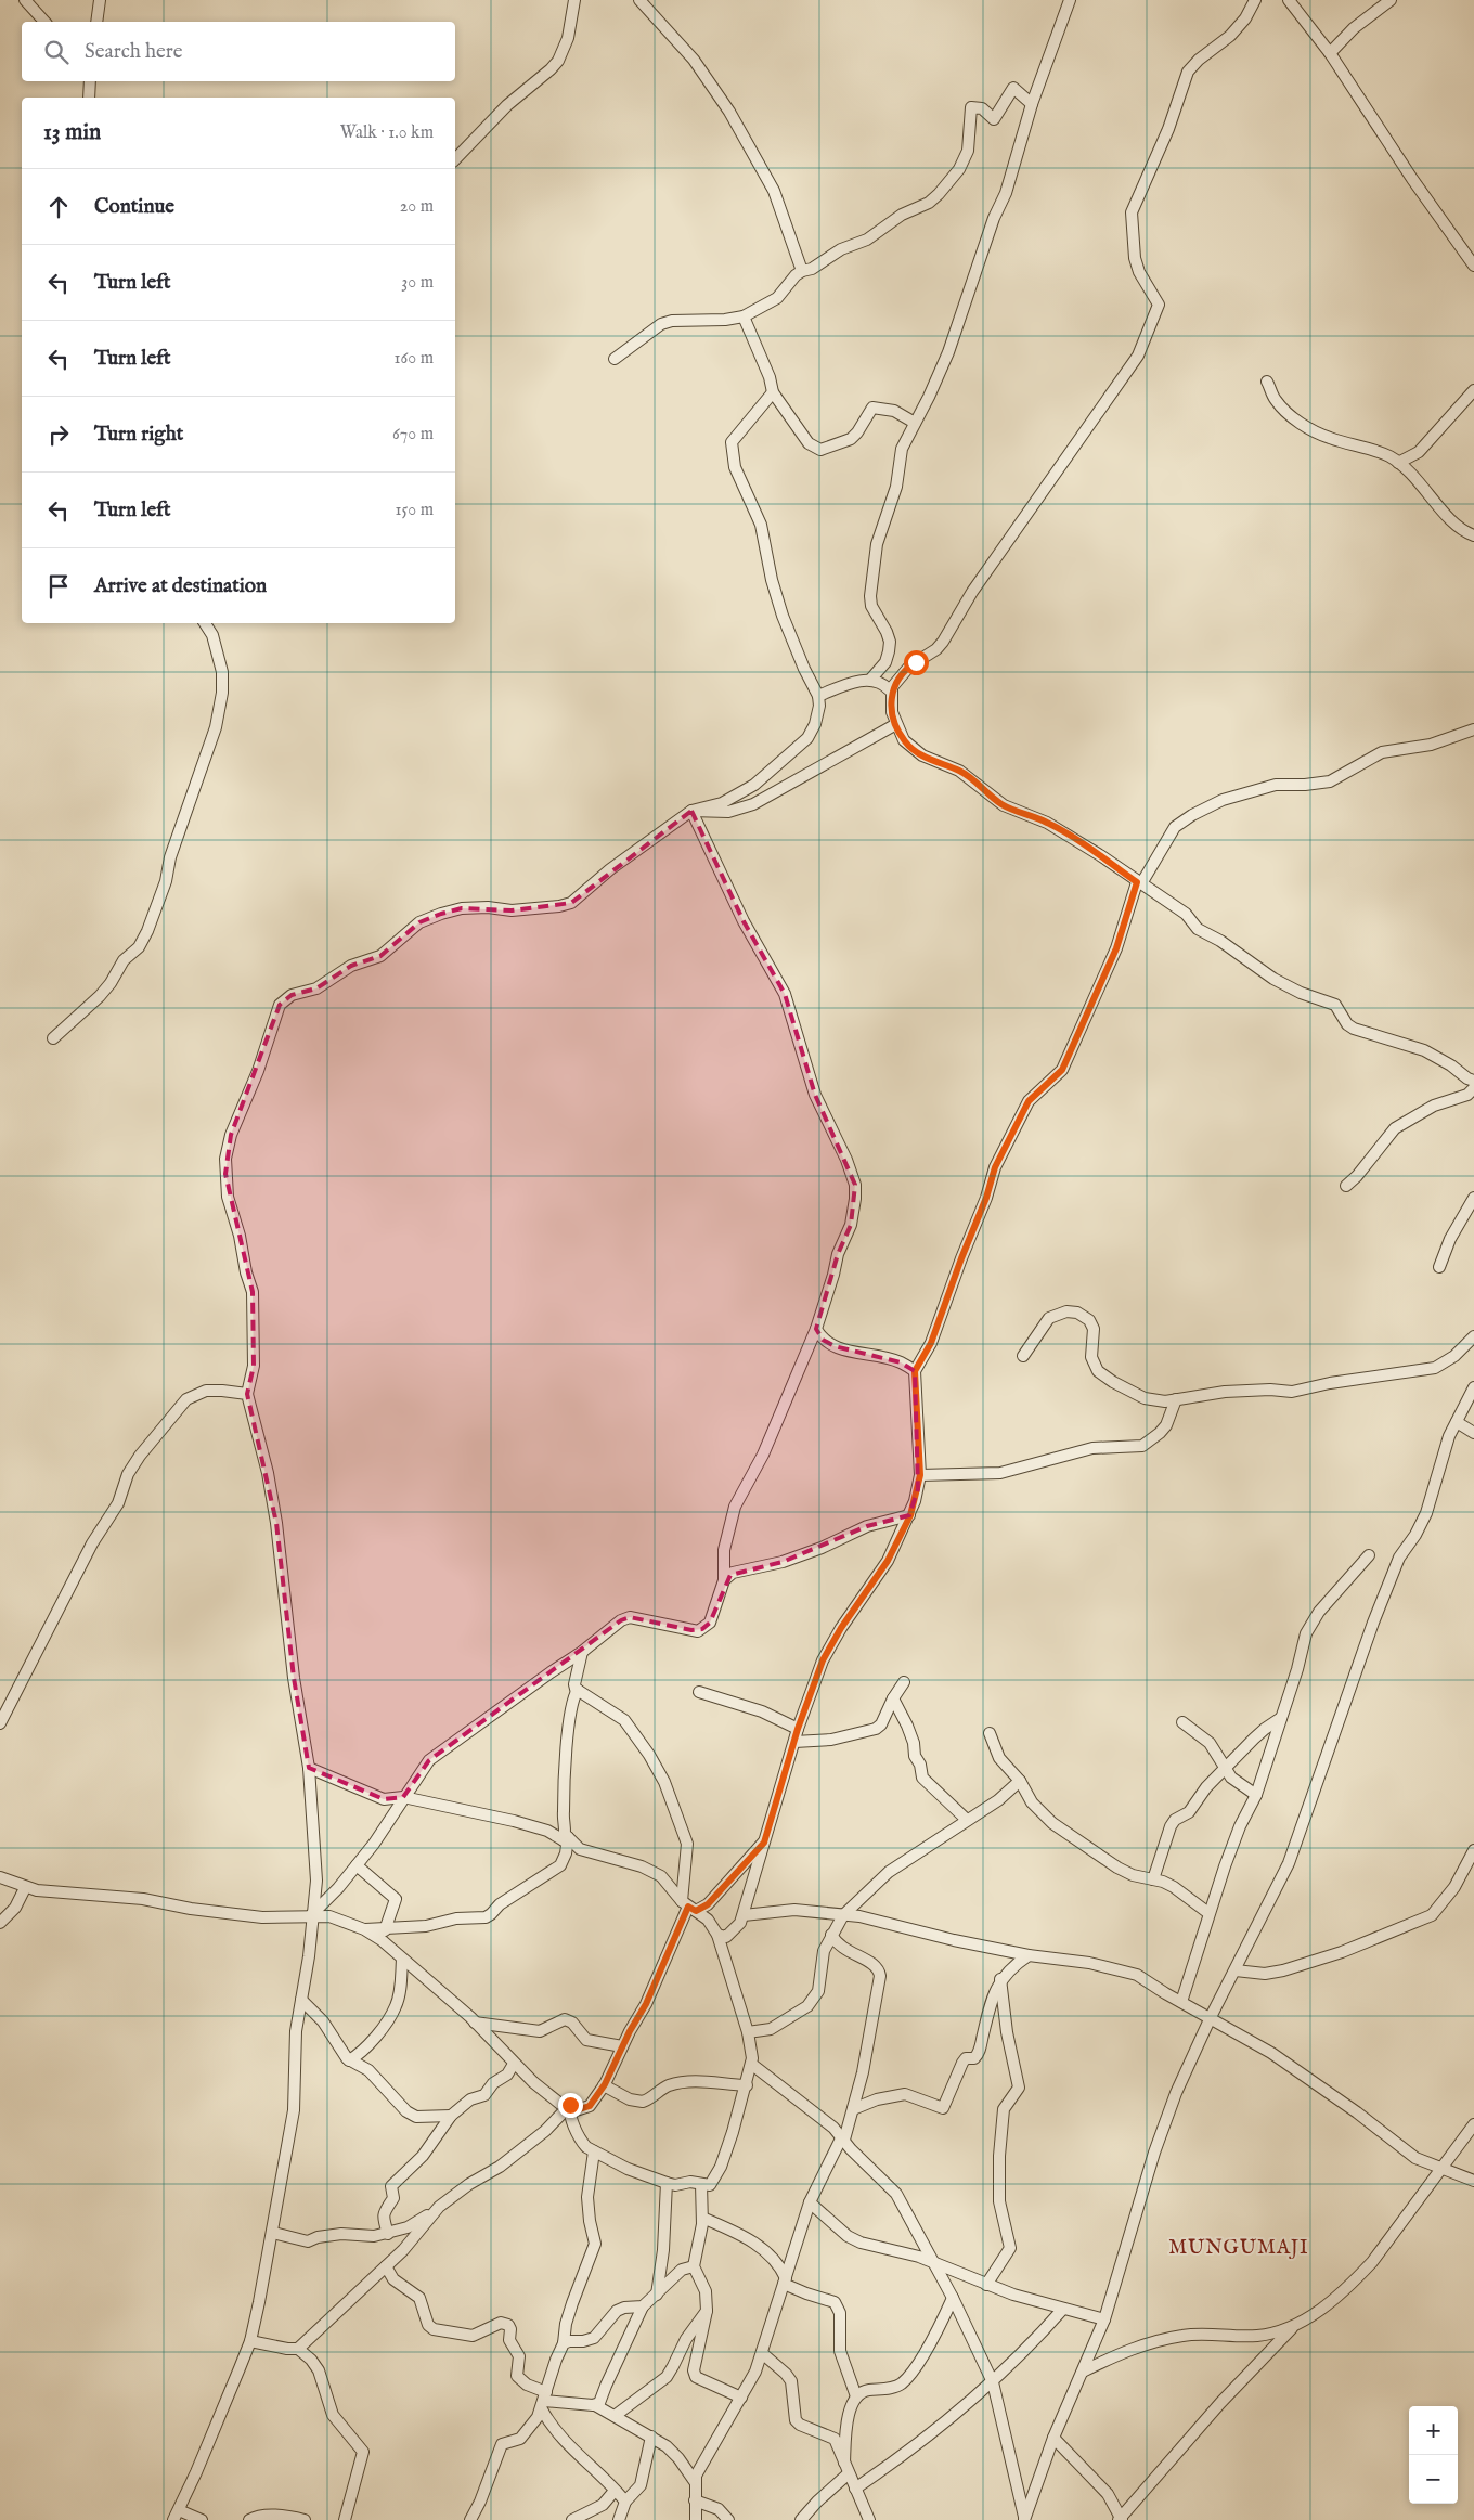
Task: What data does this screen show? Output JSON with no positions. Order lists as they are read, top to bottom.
{
  "districts": ["MUNGUMAJI"],
  "page": {
    "search": "Search here",
    "heading": ["13 min", "Walk · 1.0 km"],
    "list": [
      ["Continue", "20 m"],
      ["Turn left", "30 m"],
      ["Turn left", "160 m"],
      ["Turn right", "670 m"],
      ["Turn left", "150 m"],
      "Arrive at destination"
    ],
    "map_buttons": ["+", "−"]
  }
}
